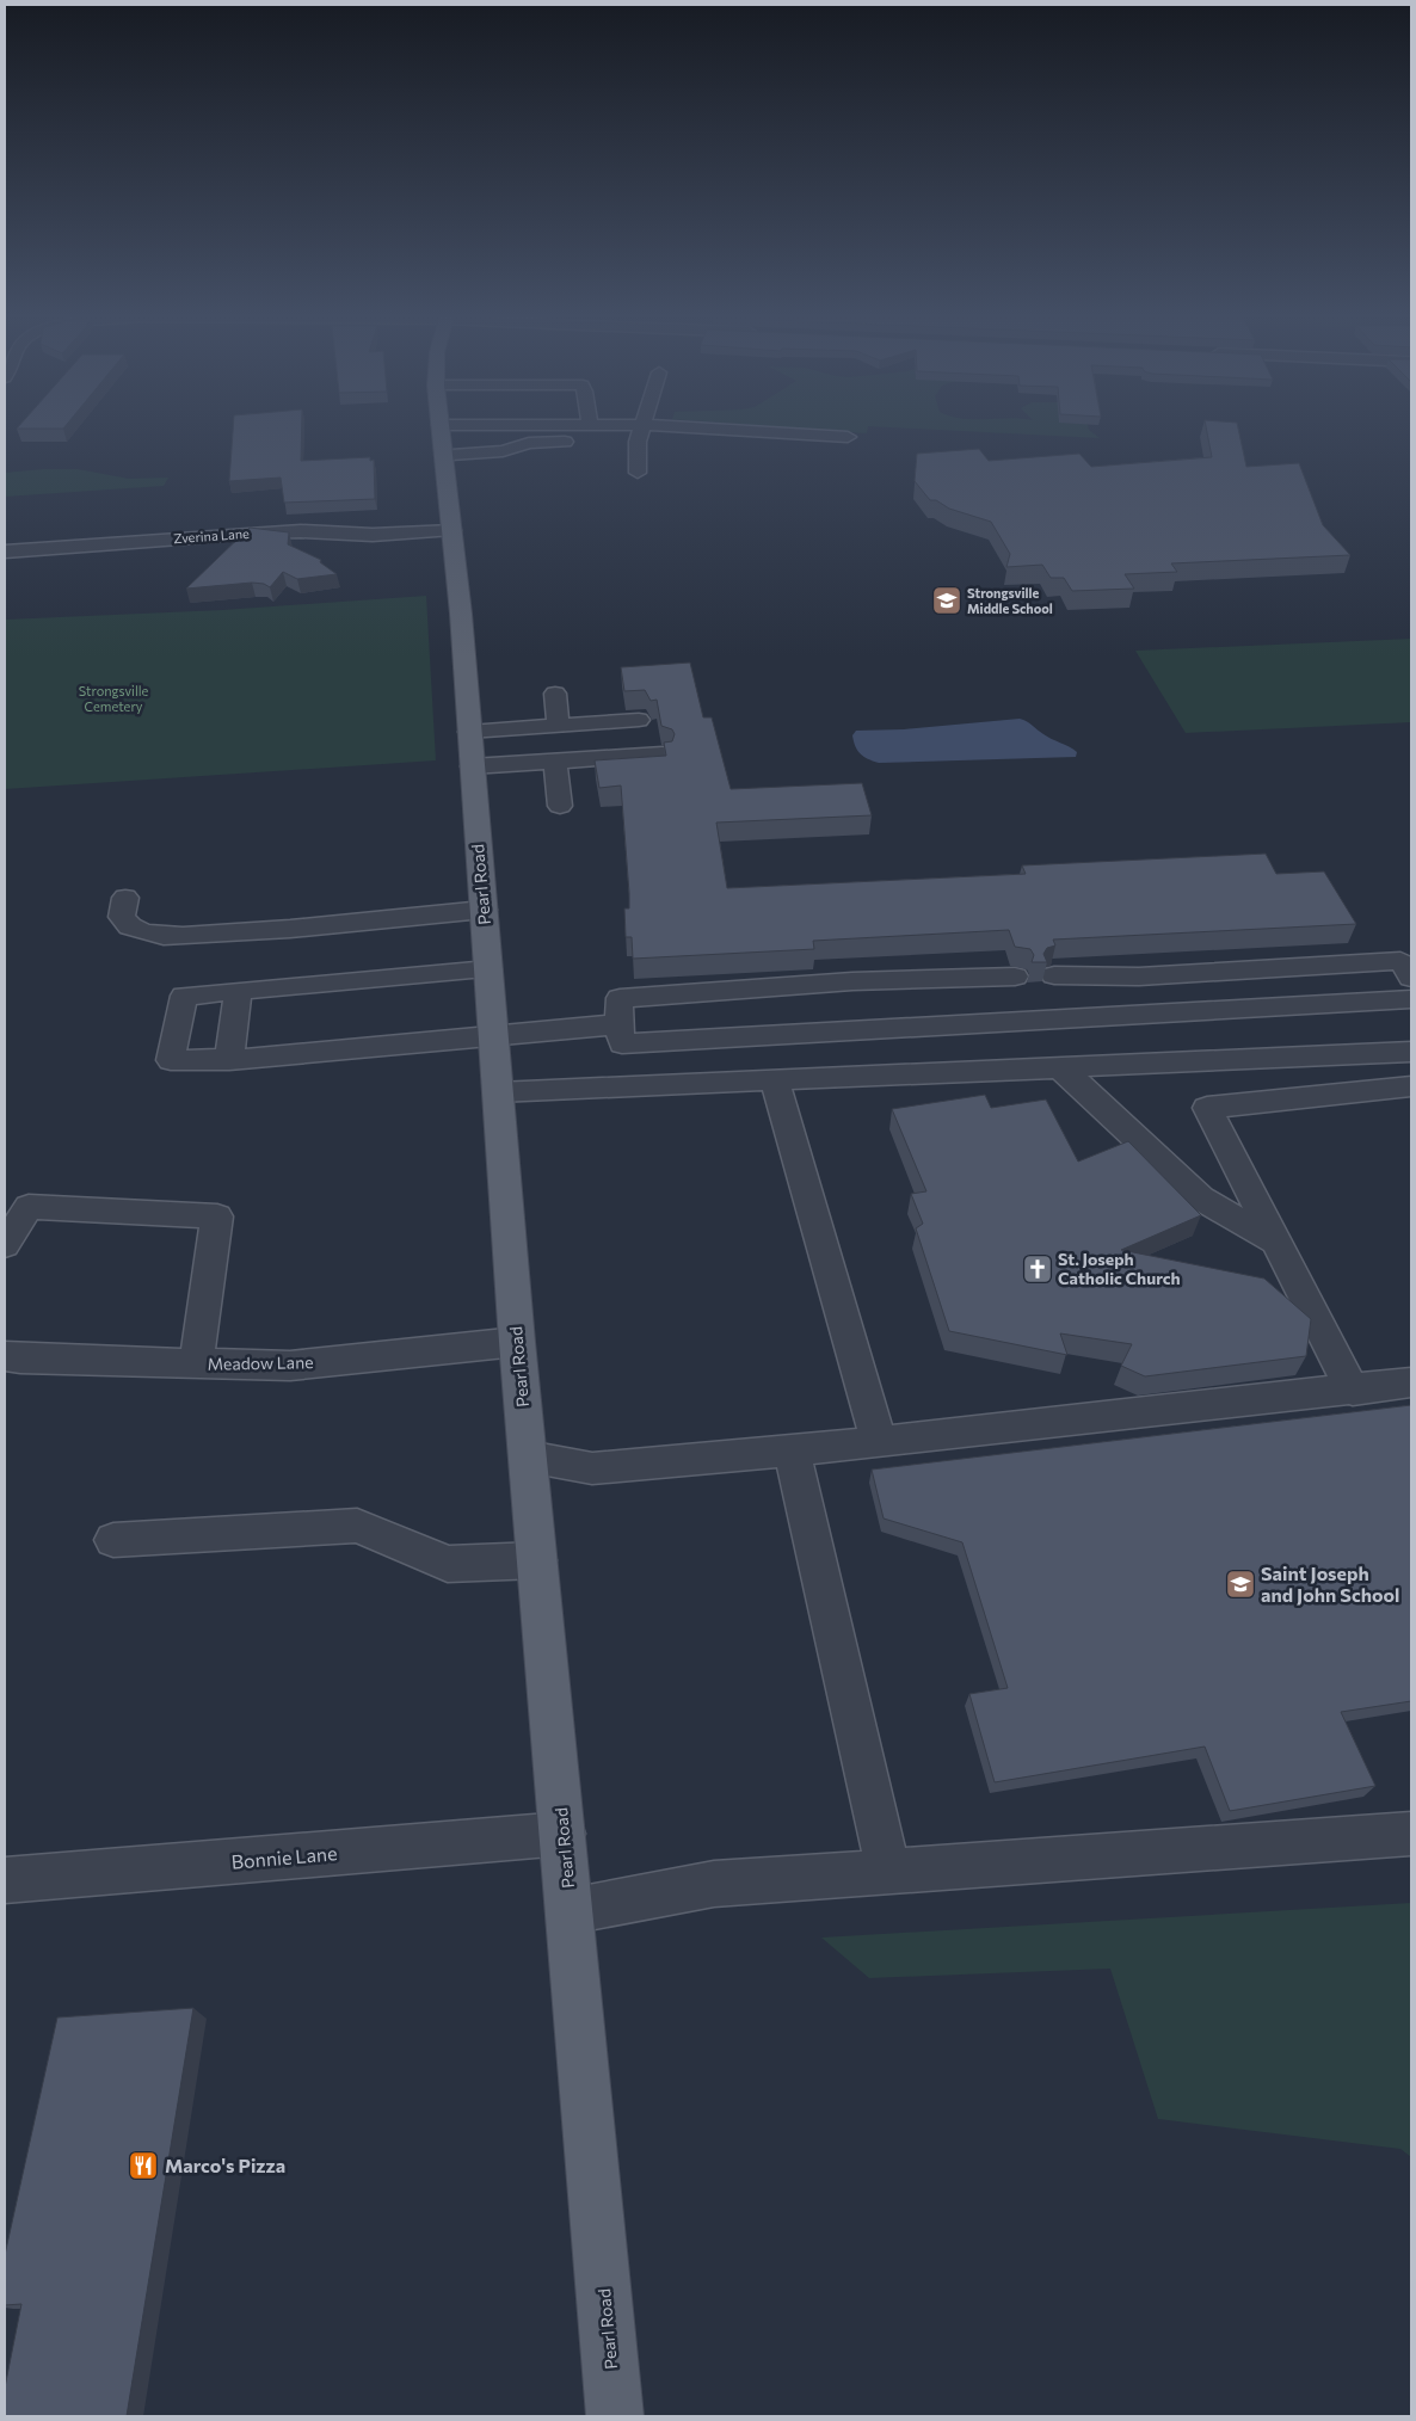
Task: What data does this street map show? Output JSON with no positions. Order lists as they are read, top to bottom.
{
  "streets": {
    "main road": ["Pearl Road"],
    "street": ["Zverina Lane", "Meadow Lane", "Bonnie Lane"]
  },
  "crossings": [
    ["Zverina Lane", "Pearl Road"],
    ["Pearl Road", "Meadow Lane"],
    ["Pearl Road", "Bonnie Lane"]
  ],
  "parks": ["Strongsville Cemetery"],
  "places": {
    "school or university": ["Strongsville Middle School", "Saint Joseph and John School"],
    "church": ["St. Joseph Catholic Church"],
    "restaurant": ["Marco's Pizza"]
  }
}
